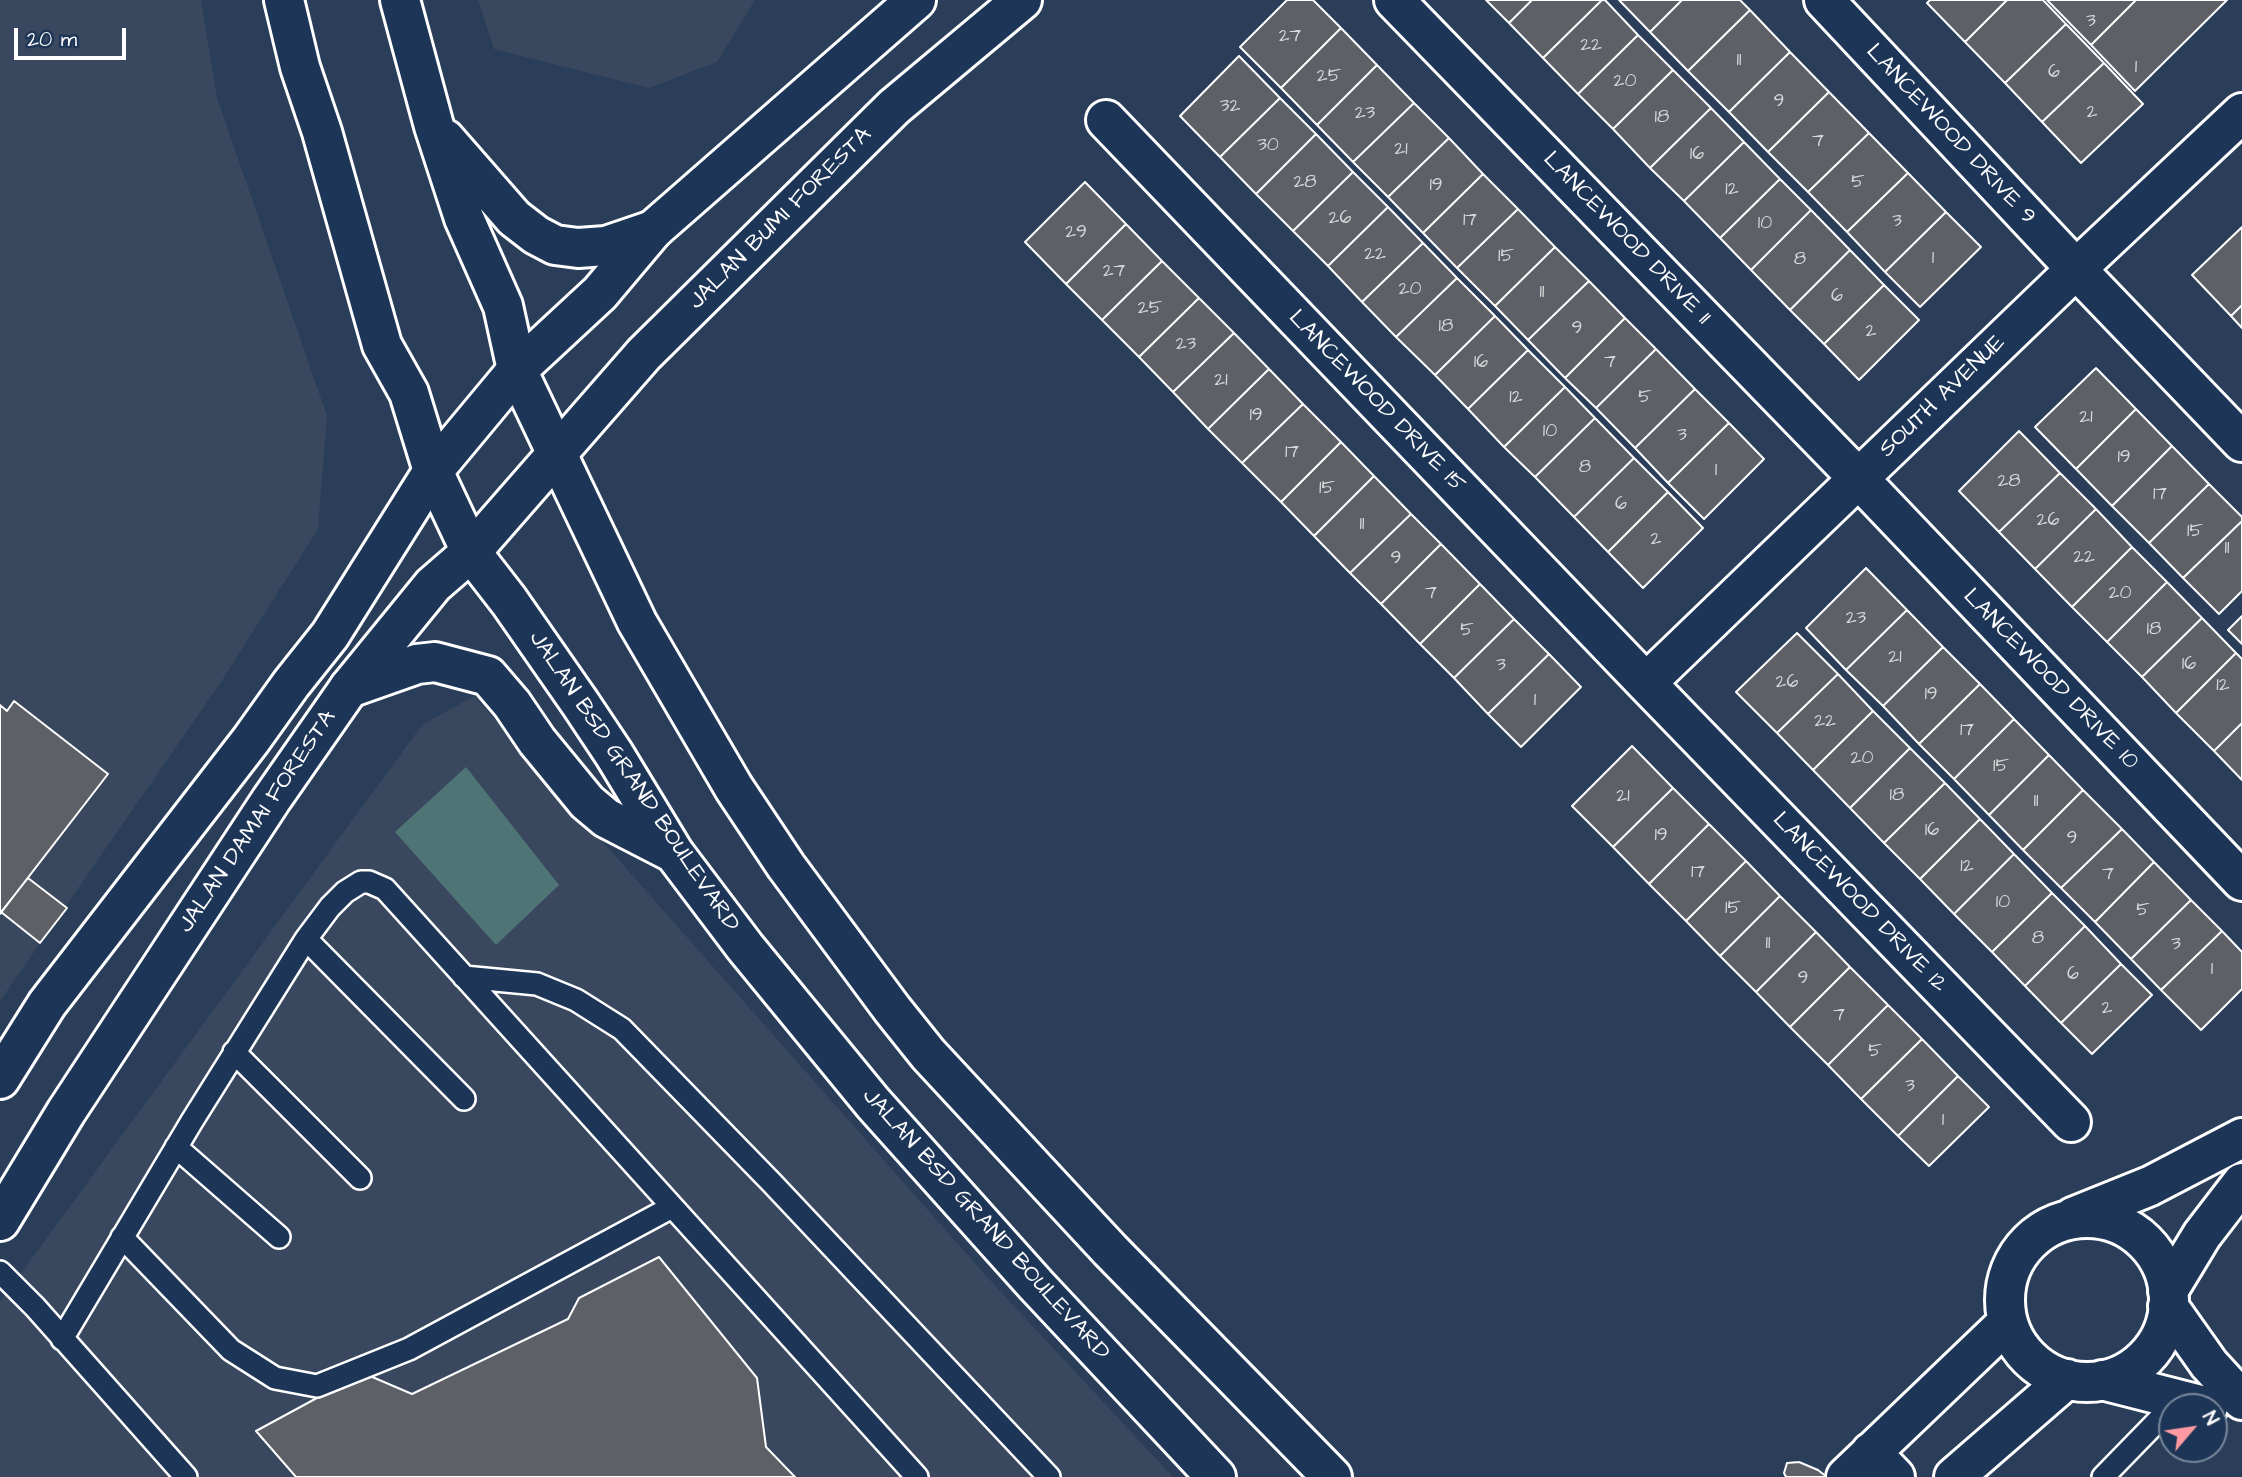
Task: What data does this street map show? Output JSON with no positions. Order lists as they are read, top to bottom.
{
  "streets": {
    "main road": [
      "LANCEWOOD DRIVE 9",
      "JALAN BUMI FORESTA",
      "LANCEWOOD DRIVE 11",
      "SOUTH AVENUE",
      "LANCEWOOD DRIVE 15",
      "LANCEWOOD DRIVE 10",
      "JALAN BSD GRAND BOULEVARD",
      "JALAN DAMAI FORESTA",
      "LANCEWOOD DRIVE 12"
    ]
  },
  "crossings": [
    ["LANCEWOOD DRIVE 9", "SOUTH AVENUE"],
    ["JALAN BUMI FORESTA", "JALAN DAMAI FORESTA"],
    ["LANCEWOOD DRIVE 11", "SOUTH AVENUE"],
    ["LANCEWOOD DRIVE 11", "LANCEWOOD DRIVE 10"],
    ["SOUTH AVENUE", "LANCEWOOD DRIVE 15"],
    ["SOUTH AVENUE", "LANCEWOOD DRIVE 10"],
    ["SOUTH AVENUE", "LANCEWOOD DRIVE 12"],
    ["LANCEWOOD DRIVE 15", "LANCEWOOD DRIVE 12"],
    ["JALAN BSD GRAND BOULEVARD", "JALAN DAMAI FORESTA"]
  ],
  "house_numbers": [
    "3",
    "27",
    "22",
    "11",
    "1",
    "6",
    "25",
    "20",
    "9",
    "32",
    "2",
    "23",
    "18",
    "7",
    "30",
    "21",
    "16",
    "28",
    "5",
    "19",
    "12",
    "26",
    "17",
    "3",
    "10",
    "29",
    "22",
    "15",
    "1",
    "8",
    "27",
    "20",
    "11",
    "6",
    "25",
    "18",
    "9",
    "2",
    "23",
    "16",
    "7",
    "21",
    "12",
    "5",
    "19",
    "21",
    "10",
    "3",
    "17",
    "19",
    "8",
    "1",
    "28",
    "15",
    "17",
    "6",
    "26",
    "11",
    "15",
    "2",
    "11",
    "22",
    "9",
    "7",
    "20",
    "23",
    "18",
    "5",
    "21",
    "16",
    "3",
    "26",
    "12",
    "19",
    "1",
    "22",
    "17",
    "20",
    "15",
    "18",
    "21",
    "11",
    "16",
    "19",
    "9",
    "12",
    "17",
    "7",
    "10",
    "15",
    "5",
    "8",
    "11",
    "3",
    "1",
    "6",
    "9",
    "2",
    "7",
    "5",
    "3",
    "1"
  ],
  "scale_bar": "20 m",
  "north": "top right"
}
